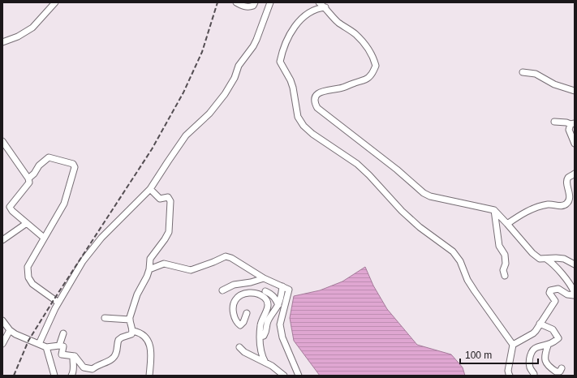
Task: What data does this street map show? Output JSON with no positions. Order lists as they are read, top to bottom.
{
  "scale_bar": "100 m"
}
